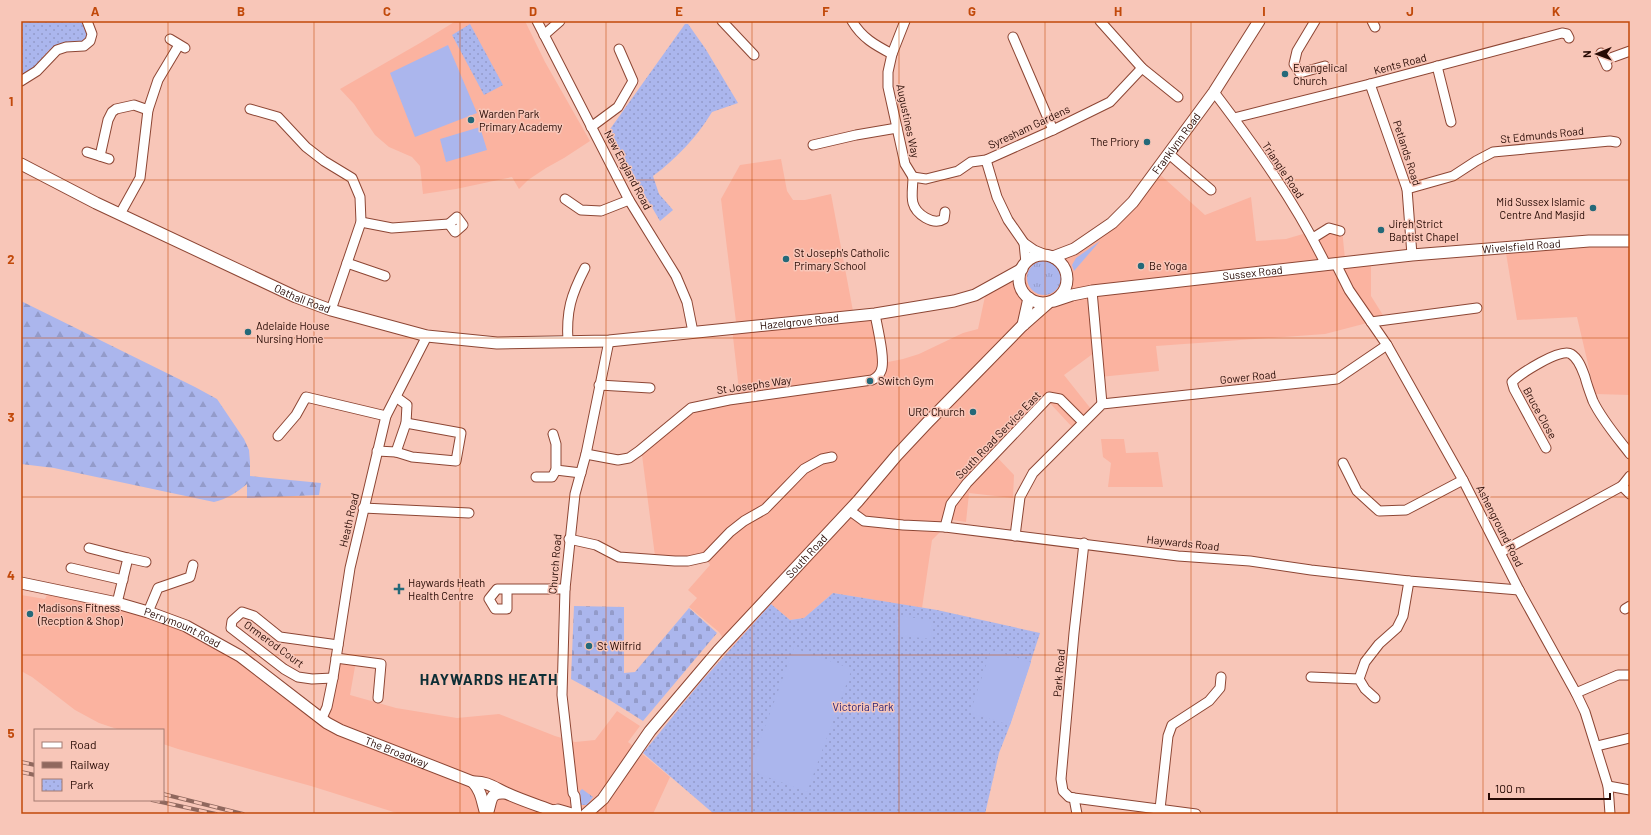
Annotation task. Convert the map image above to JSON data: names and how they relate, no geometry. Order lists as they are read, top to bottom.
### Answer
{
  "streets": {
    "main road": [
      "Franklynn Road",
      "Wivelsfield Road",
      "Sussex Road",
      "Oathall Road",
      "Hazelgrove Road",
      "South Road",
      "Perrymount Road",
      "The Broadway"
    ],
    "street": [
      "Kents Road",
      "Augustines Way",
      "Syresham Gardens",
      "St Edmunds Road",
      "Petlands Road",
      "New England Road",
      "Triangle Road",
      "Gower Road",
      "St Josephs Way",
      "Bruce Close",
      "South Road Service East",
      "Heath Road",
      "Ashenground Road",
      "Haywards Road",
      "Church Road",
      "Ormerod Court",
      "Park Road"
    ]
  },
  "crossings": [
    ["Kents Road", "Petlands Road"],
    ["Kents Road", "Triangle Road"],
    ["Augustines Way", "Syresham Gardens"],
    ["St Edmunds Road", "Petlands Road"],
    ["Franklynn Road", "Triangle Road"],
    ["Franklynn Road", "Sussex Road"],
    ["Franklynn Road", "Hazelgrove Road"],
    ["Franklynn Road", "South Road"],
    ["Petlands Road", "Wivelsfield Road"],
    ["Petlands Road", "Sussex Road"],
    ["New England Road", "Hazelgrove Road"],
    ["Triangle Road", "Sussex Road"],
    ["Triangle Road", "Ashenground Road"],
    ["Wivelsfield Road", "Sussex Road"],
    ["Sussex Road", "Hazelgrove Road"],
    ["Sussex Road", "Ashenground Road"],
    ["Sussex Road", "South Road"],
    ["Oathall Road", "Hazelgrove Road"],
    ["Oathall Road", "Heath Road"],
    ["Oathall Road", "Church Road"],
    ["Hazelgrove Road", "St Josephs Way"],
    ["Hazelgrove Road", "South Road"],
    ["Hazelgrove Road", "Church Road"],
    ["Gower Road", "Ashenground Road"],
    ["St Josephs Way", "Church Road"],
    ["South Road Service East", "Haywards Road"],
    ["Heath Road", "Perrymount Road"],
    ["Heath Road", "Ormerod Court"],
    ["Heath Road", "The Broadway"],
    ["Ashenground Road", "Haywards Road"],
    ["Haywards Road", "South Road"],
    ["Haywards Road", "Park Road"],
    ["Perrymount Road", "The Broadway"]
  ],
  "districts": ["HAYWARDS HEATH"],
  "parks": ["Victoria Park"],
  "places": {
    "other": [
      "Evangelical Church",
      "Warden Park Primary Academy",
      "The Priory",
      "Mid Sussex Islamic Centre And Masjid",
      "Jireh Strict Baptist Chapel",
      "St Joseph's Catholic Primary School",
      "Be Yoga",
      "Adelaide House Nursing Home",
      "Switch Gym",
      "URC Church",
      "Madisons Fitness (Recption & Shop)",
      "St Wilfrid"
    ],
    "health": ["Haywards Heath Health Centre"]
  },
  "legend": ["Road", "Railway", "Park"],
  "scale_bar": "100 m",
  "north": "left",
  "grid": {
    "columns": [
      "A",
      "B",
      "C",
      "D",
      "E",
      "F",
      "G",
      "H",
      "I",
      "J",
      "K"
    ],
    "rows": [
      "1",
      "2",
      "3",
      "4",
      "5"
    ]
  }
}
